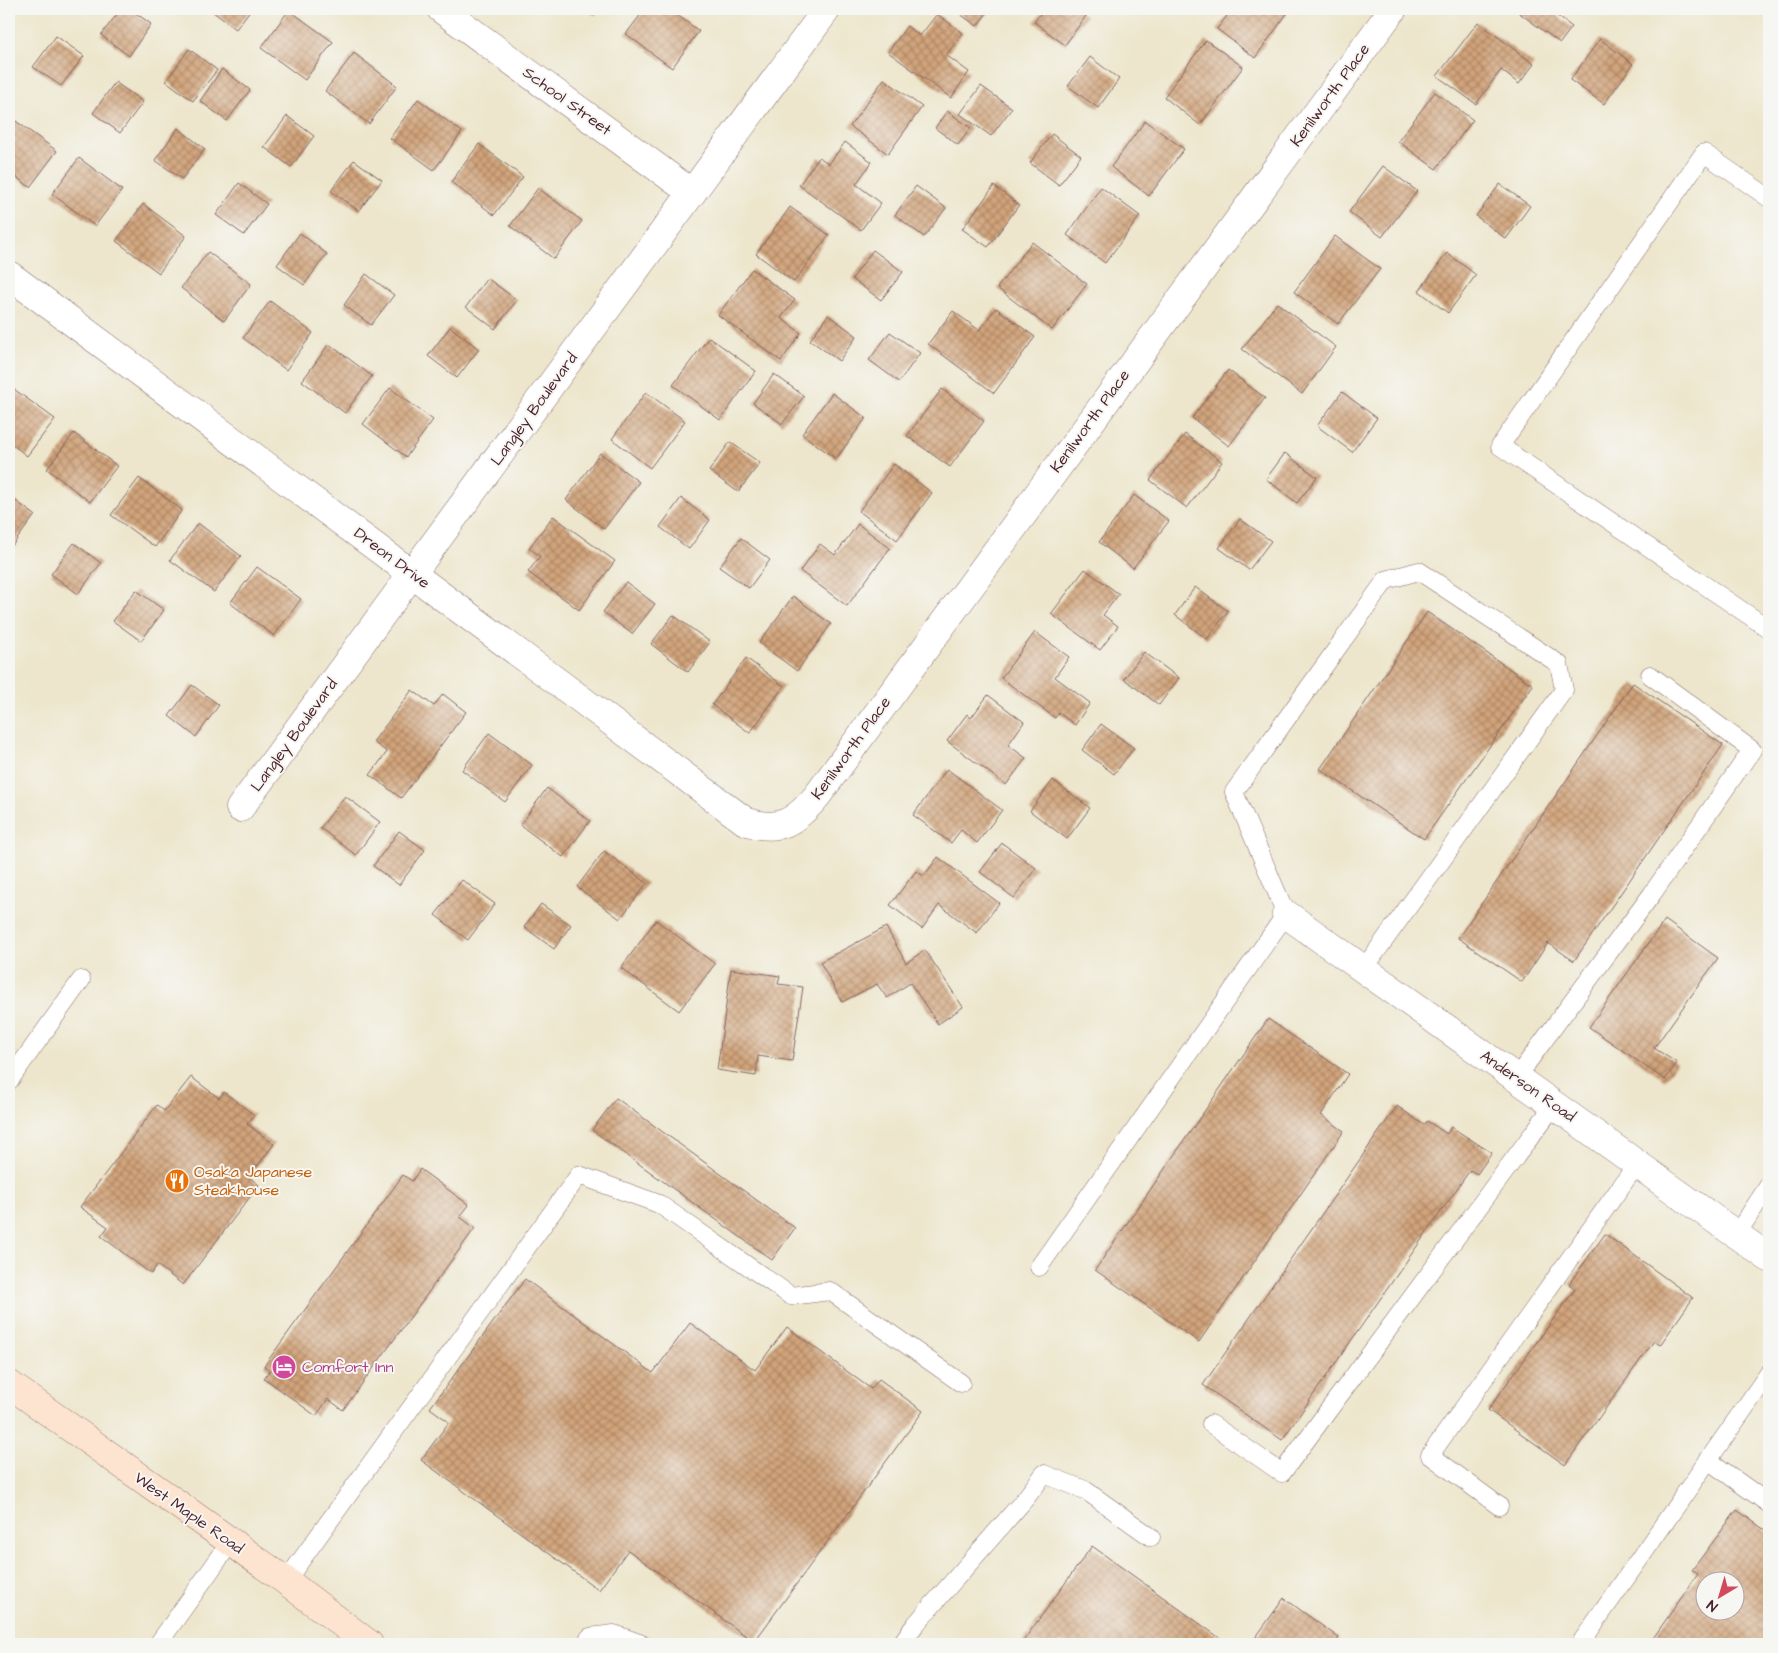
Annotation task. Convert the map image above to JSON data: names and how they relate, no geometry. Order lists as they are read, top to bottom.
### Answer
{
  "streets": {
    "main road": ["West Maple Road"],
    "street": [
      "Kenilworth Place",
      "School Street",
      "Langley Boulevard",
      "Dreon Drive",
      "Anderson Road"
    ]
  },
  "crossings": [
    ["Kenilworth Place", "Dreon Drive"],
    ["School Street", "Langley Boulevard"],
    ["Langley Boulevard", "Dreon Drive"]
  ],
  "places": {
    "restaurant": ["Osaka Japanese Steakhouse"],
    "hotel": ["Comfort Inn"]
  },
  "north": "bottom left"
}
